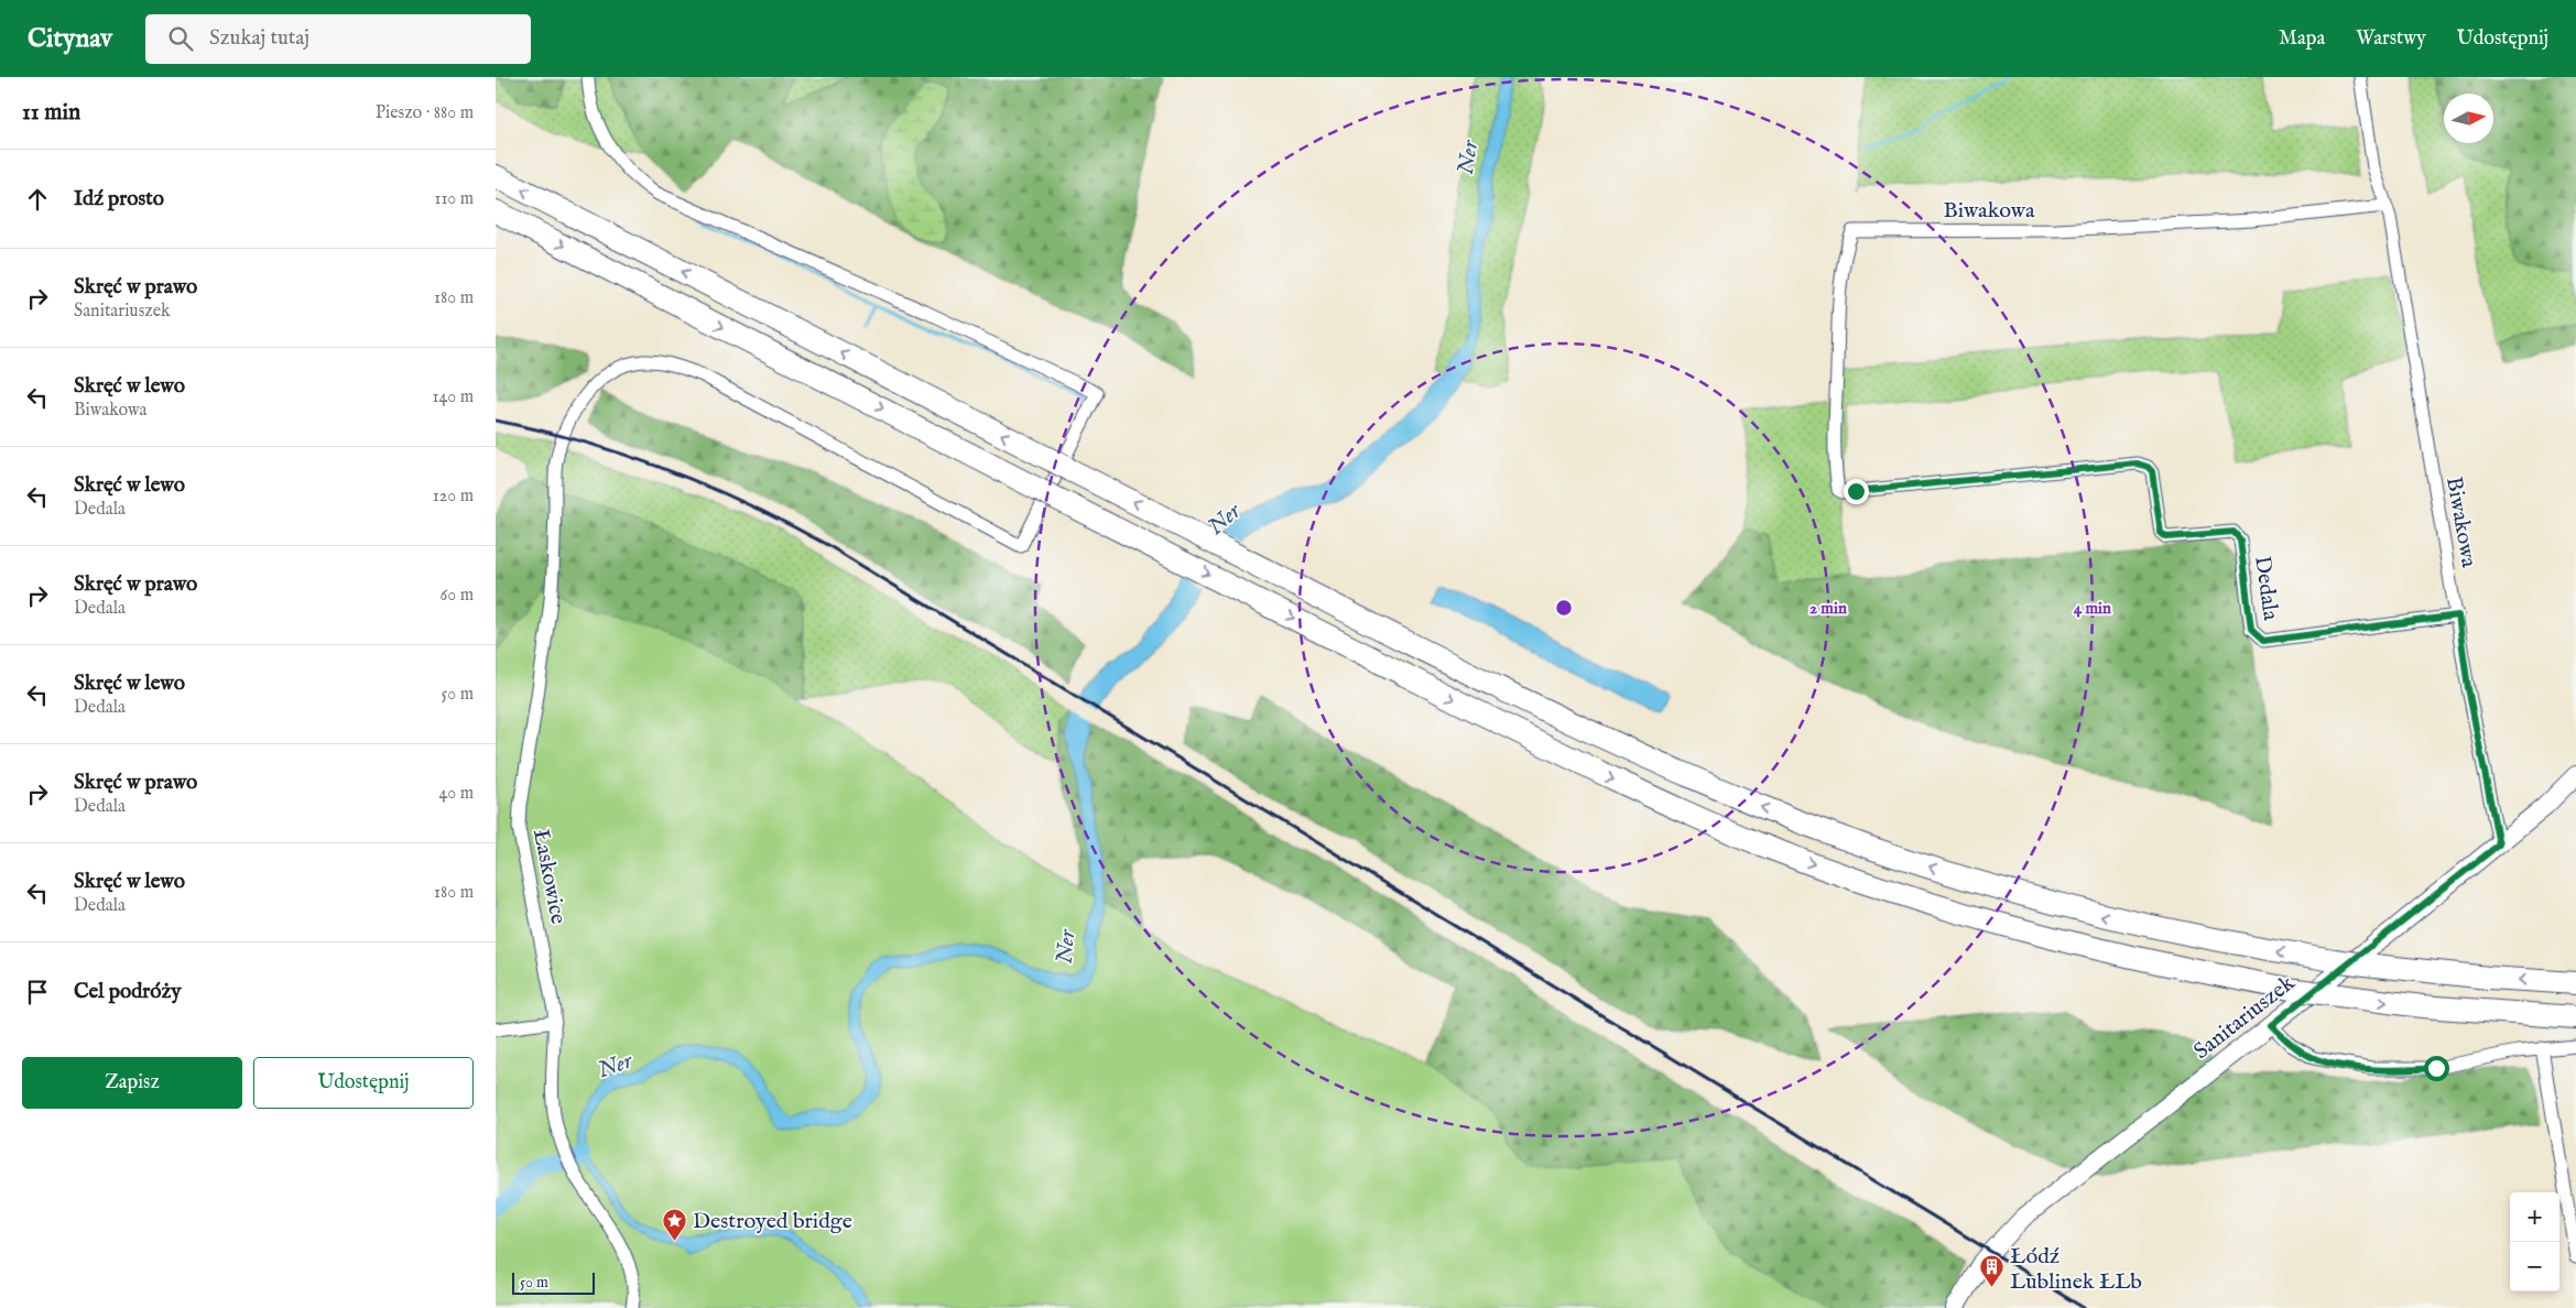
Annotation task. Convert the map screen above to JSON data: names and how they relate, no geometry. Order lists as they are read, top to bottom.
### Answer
{
  "streets": {
    "street": [
      "Biwakowa",
      "Dedala",
      "Łaskowice",
      "Sanitariuszek"
    ]
  },
  "crossings": [
    ["Biwakowa", "Dedala"],
    ["Biwakowa", "Sanitariuszek"]
  ],
  "water": ["Ner"],
  "places": {
    "place": ["Destroyed bridge"],
    "building": ["Łódź Lublinek ŁLb"]
  },
  "scale_bar": "50 m",
  "north": "right",
  "page": {
    "header": "Citynav",
    "search": "Szukaj tutaj",
    "nav": ["Mapa", "Warstwy", "Udostępnij"],
    "heading": ["11 min", "Pieszo · 880 m"],
    "list": [
      ["Idź prosto", "110 m"],
      ["Skręć w prawo", "Sanitariuszek", "180 m"],
      ["Skręć w lewo", "Biwakowa", "140 m"],
      ["Skręć w lewo", "Dedala", "120 m"],
      ["Skręć w prawo", "Dedala", "60 m"],
      ["Skręć w lewo", "Dedala", "50 m"],
      ["Skręć w prawo", "Dedala", "40 m"],
      ["Skręć w lewo", "Dedala", "180 m"],
      "Cel podróży"
    ],
    "buttons": ["Zapisz", "Udostępnij"],
    "map_buttons": ["+", "−"],
    "scale": "50 m"
  },
  "rings": ["2 min", "4 min"]
}
